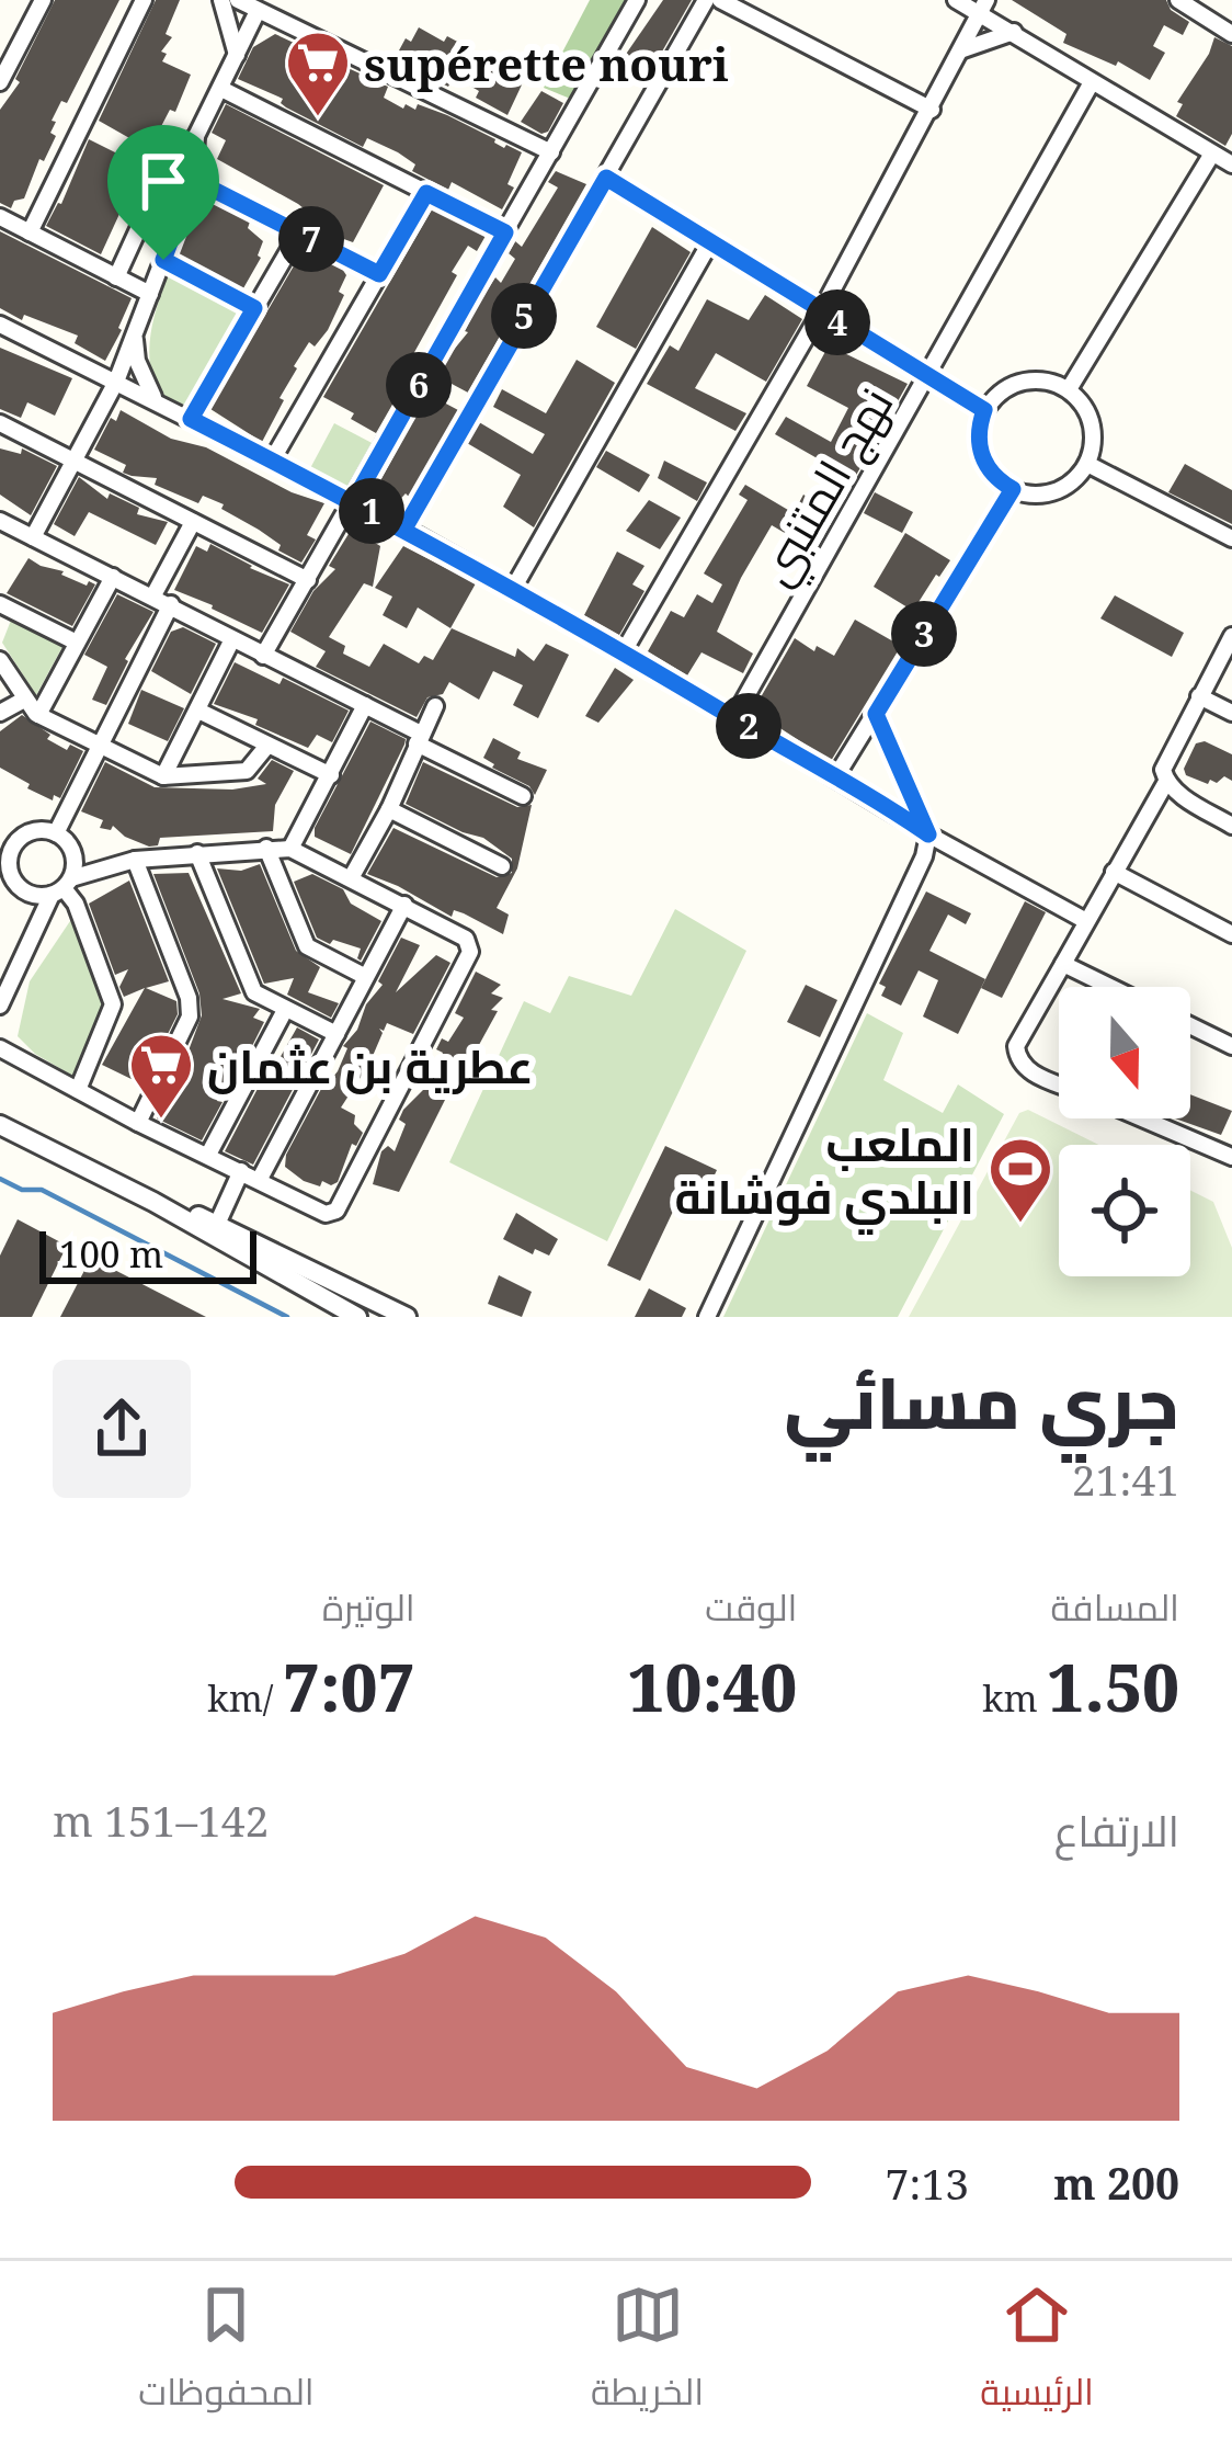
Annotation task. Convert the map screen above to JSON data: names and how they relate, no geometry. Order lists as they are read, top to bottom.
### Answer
{
  "streets": {
    "street": ["نهج المتنبي"]
  },
  "places": {
    "supermarket": ["supérette nouri", "عطرية بن عثمان"],
    "sports": ["الملعب البلدي فوشانة"]
  },
  "scale_bar": "100 m",
  "north": "bottom",
  "page": {
    "pins": [
      "7",
      "5",
      "4",
      "6",
      "1",
      "3",
      "2"
    ],
    "scale": "100 m",
    "heading": ["جري مسائي", "21:41"],
    "stats": [
      ["المسافة", "1.50 km"],
      ["الوقت", "10:40"],
      ["الوتيرة", "7:07 /km"]
    ],
    "chart": ["الارتفاع", "142–151 m"],
    "list": [
      {
        "name": "200 m",
        "note": "7:13"
      }
    ],
    "tabs": ["الرئيسية", "الخريطة", "المحفوظات"]
  }
}
